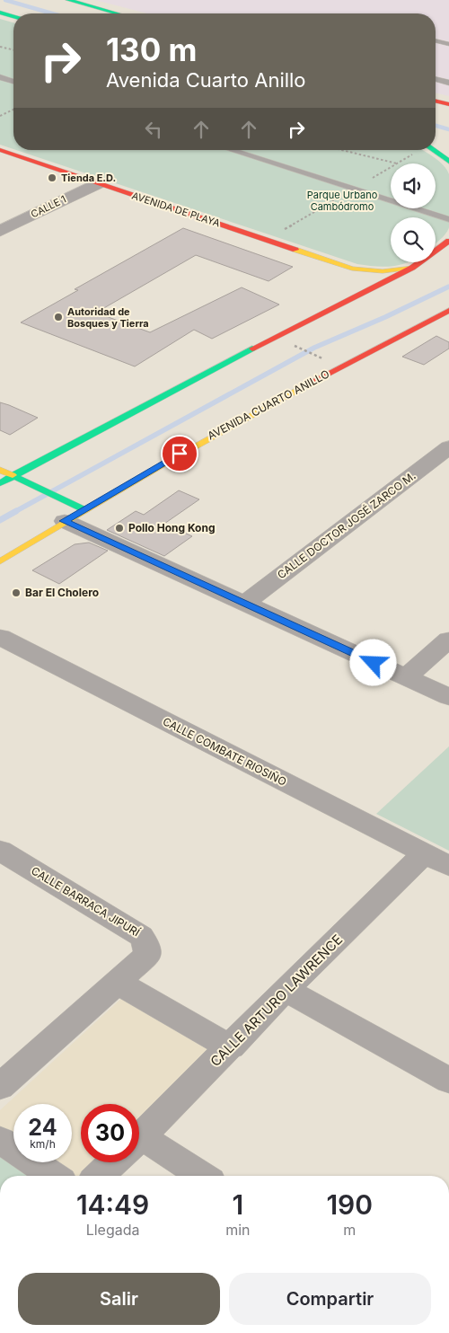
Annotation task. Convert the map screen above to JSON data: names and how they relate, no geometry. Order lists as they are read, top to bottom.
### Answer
{
  "streets": {
    "main road": ["AVENIDA DE PLAYA", "AVENIDA CUARTO ANILLO"],
    "street": [
      "CALLE 1",
      "CALLE DOCTOR JOSÉ ZARCO M.",
      "CALLE COMBATE RIOSIÑO",
      "CALLE BARRACA JIPURÍ",
      "CALLE ARTURO LAWRENCE"
    ]
  },
  "crossings": [
    ["CALLE 1", "AVENIDA DE PLAYA"],
    ["CALLE COMBATE RIOSIÑO", "CALLE ARTURO LAWRENCE"]
  ],
  "parks": ["Parque Urbano Cambódromo"],
  "places": [
    "Tienda E.D.",
    "Autoridad de Bosques y Tierra",
    "Pollo Hong Kong",
    "Bar El Cholero"
  ],
  "page": {
    "turn": ["130 m", "Avenida Cuarto Anillo"],
    "speed": "24 km/h",
    "limit": "30",
    "eta": [
      "14:49",
      "Llegada",
      "1",
      "min",
      "190",
      "m"
    ],
    "buttons": ["Salir", "Compartir"]
  }
}
